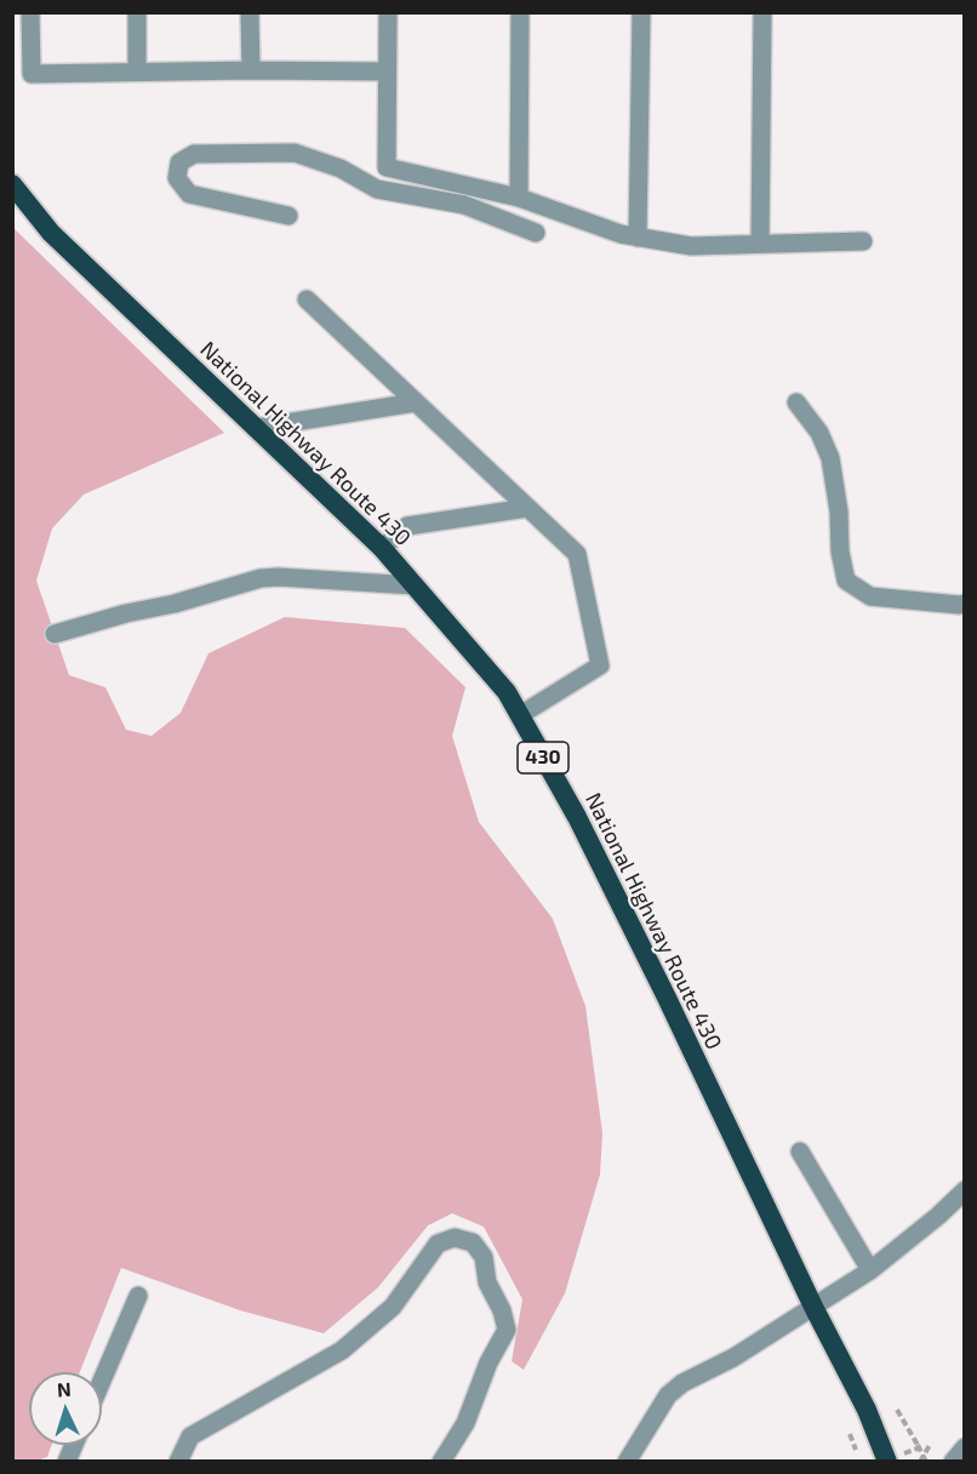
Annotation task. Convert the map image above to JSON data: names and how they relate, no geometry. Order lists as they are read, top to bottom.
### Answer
{
  "streets": {
    "highway": ["National Highway Route 430", "430"]
  },
  "north": "top"
}
